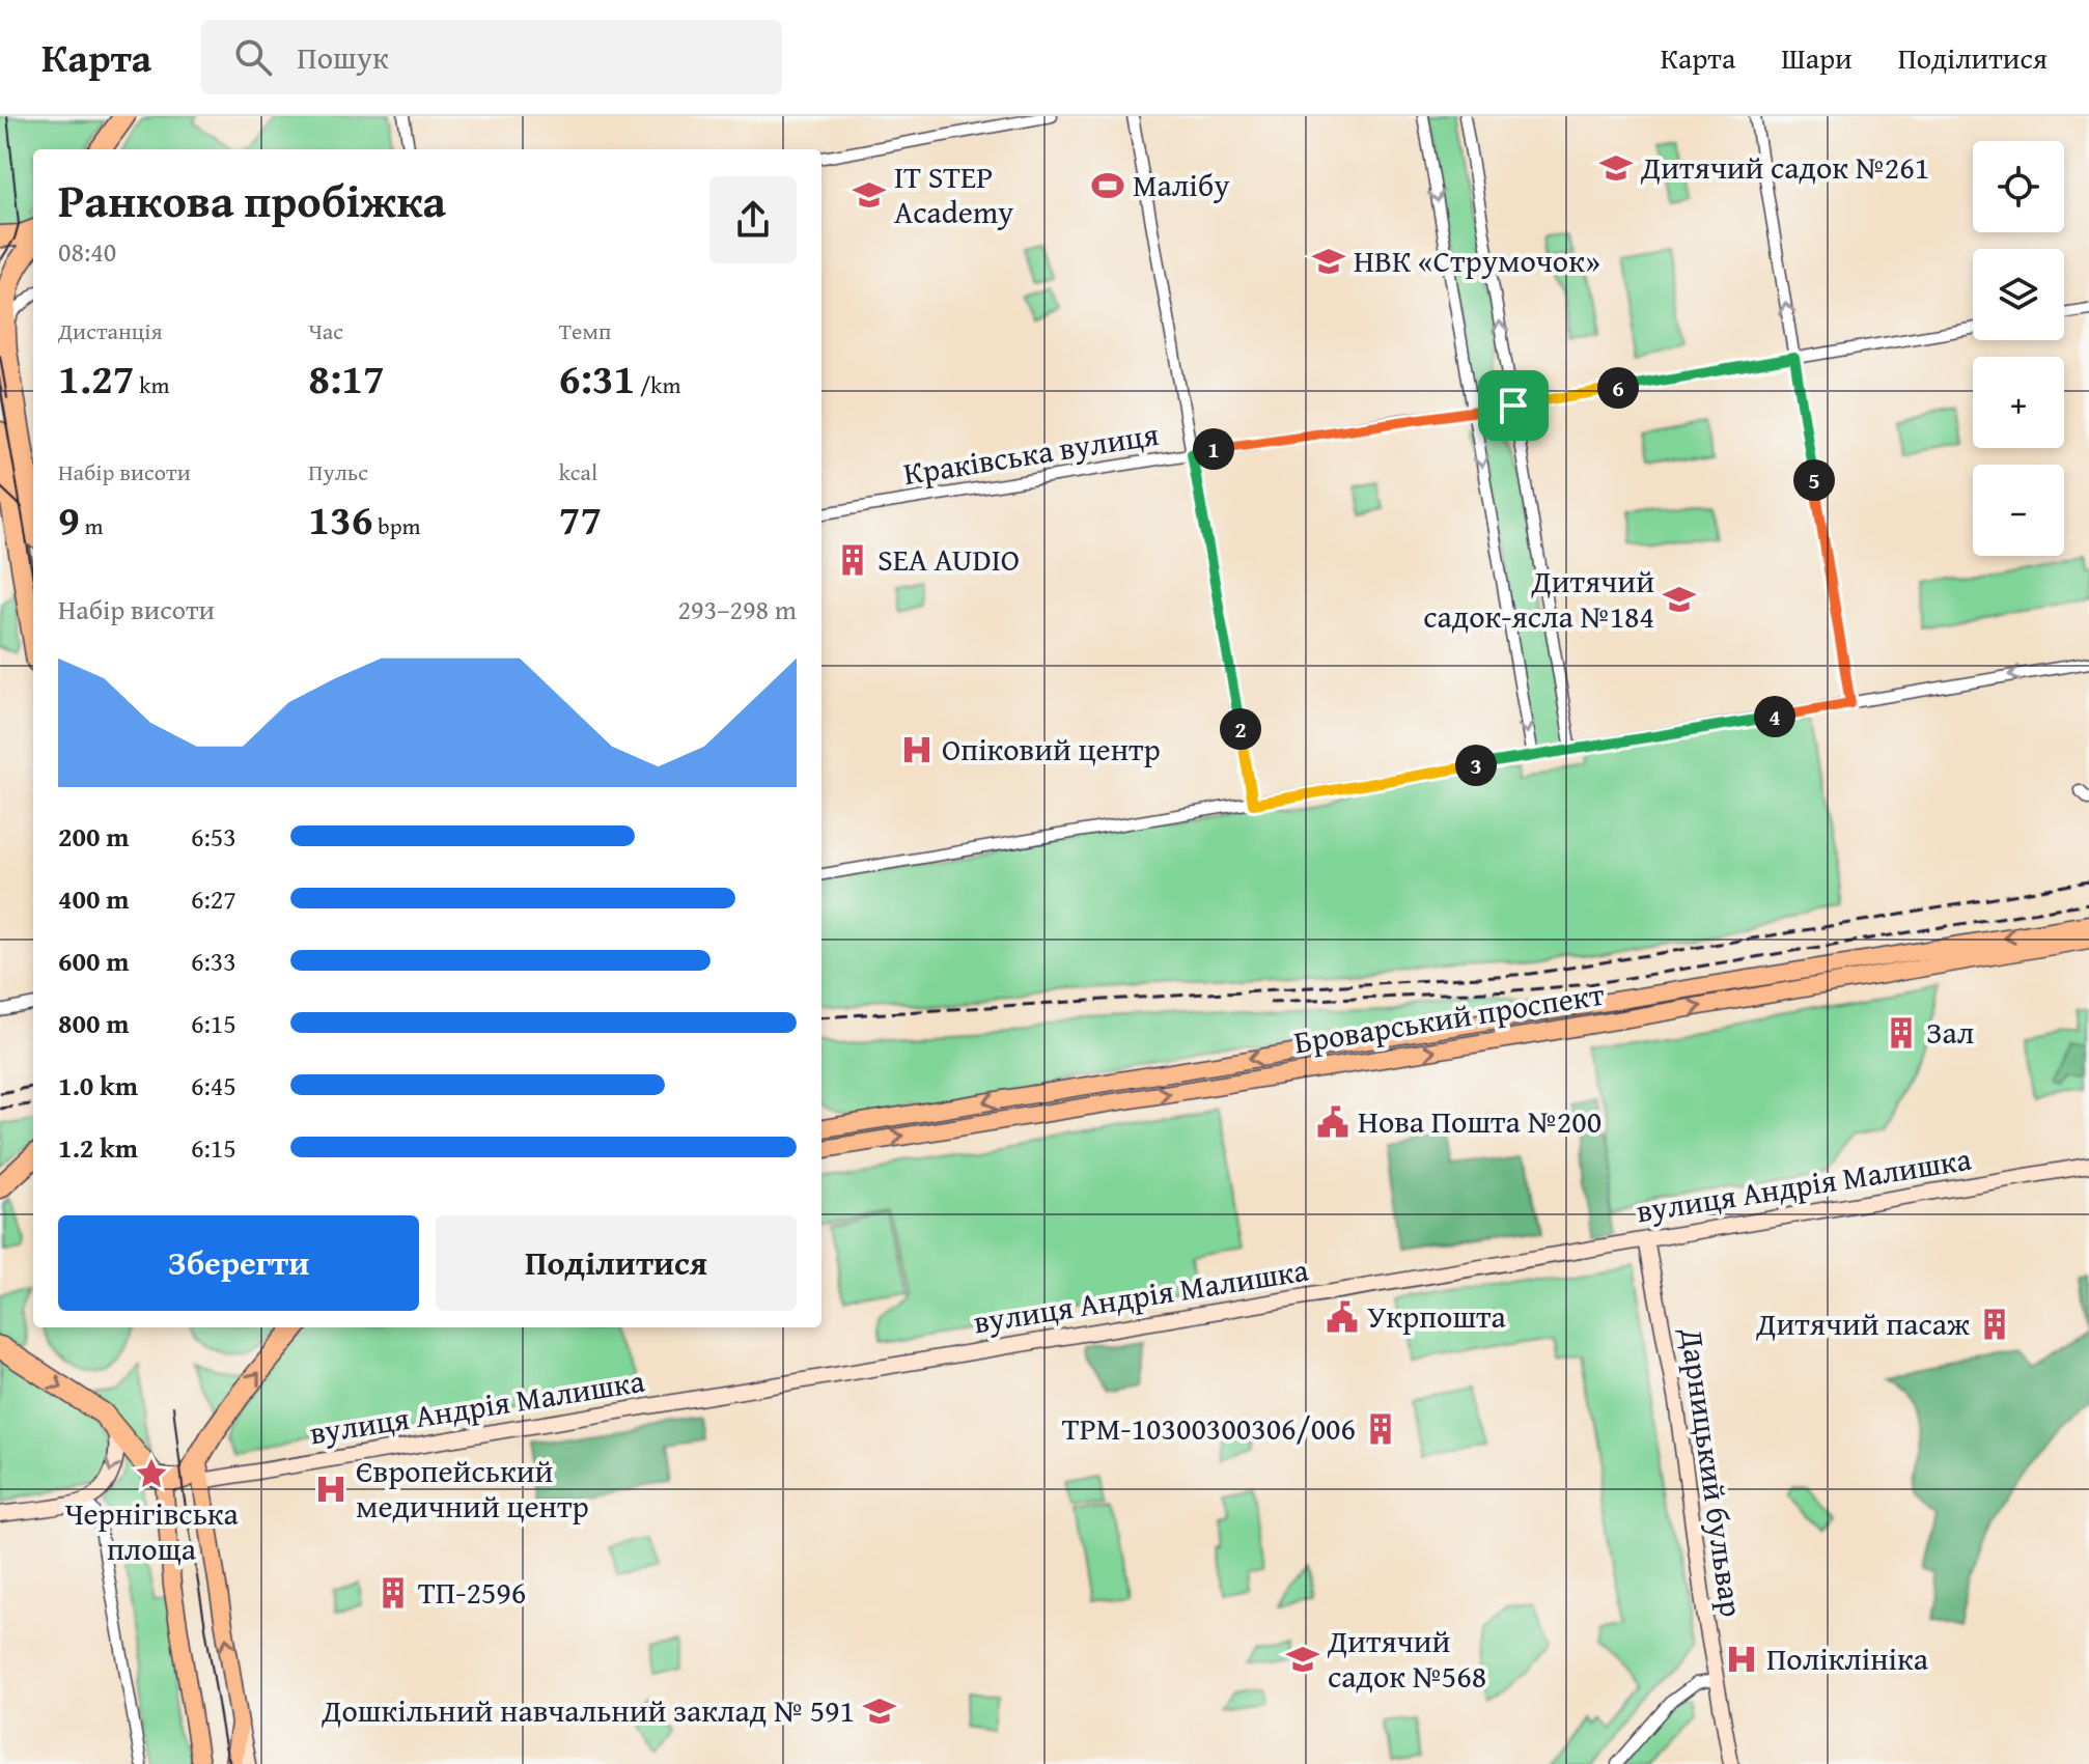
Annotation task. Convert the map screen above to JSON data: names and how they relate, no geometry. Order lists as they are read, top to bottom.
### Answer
{
  "streets": {
    "main road": ["Броварський проспект"],
    "street": ["Краківська вулиця", "вулиця Андрія Малишка", "Дарницький бульвар"]
  },
  "crossings": [
    ["вулиця Андрія Малишка", "Дарницький бульвар"]
  ],
  "places": {
    "school or university": [
      "Дитячий садок №261",
      "IT STEP Academy",
      "НВК «Струмочок»",
      "Дитячий садок-ясла №184",
      "Дитячий садок №568",
      "Дошкільний навчальний заклад № 591"
    ],
    "sports": ["Малібу"],
    "building": [
      "SEA AUDIO",
      "Зал",
      "Дитячий пасаж",
      "ТРМ-10300300306/006",
      "ТП-2596"
    ],
    "hospital": ["Опіковий центр", "Європейський медичний центр", "Поліклініка"],
    "public building": ["Нова Пошта №200", "Укрпошта"],
    "place": ["Чернігівська площа"]
  },
  "page": {
    "header": "Карта",
    "search": "Пошук",
    "nav": ["Карта", "Шари", "Поділитися"],
    "map_buttons": ["+", "−"],
    "heading": ["Ранкова пробіжка", "08:40"],
    "stats": [
      ["Дистанція", "1.27 km"],
      ["Час", "8:17"],
      ["Темп", "6:31 /km"],
      ["Набір висоти", "9 m"],
      ["Пульс", "136 bpm"],
      ["kcal", "77"]
    ],
    "pins": [
      "6",
      "1",
      "5",
      "4",
      "2",
      "3"
    ],
    "chart": ["Набір висоти", "293–298 m"],
    "list": [
      {
        "name": "200 m",
        "note": "6:53"
      },
      {
        "name": "400 m",
        "note": "6:27"
      },
      {
        "name": "600 m",
        "note": "6:33"
      },
      {
        "name": "800 m",
        "note": "6:15"
      },
      {
        "name": "1.0 km",
        "note": "6:45"
      },
      {
        "name": "1.2 km",
        "note": "6:15"
      }
    ],
    "buttons": ["Зберегти", "Поділитися"]
  }
}
